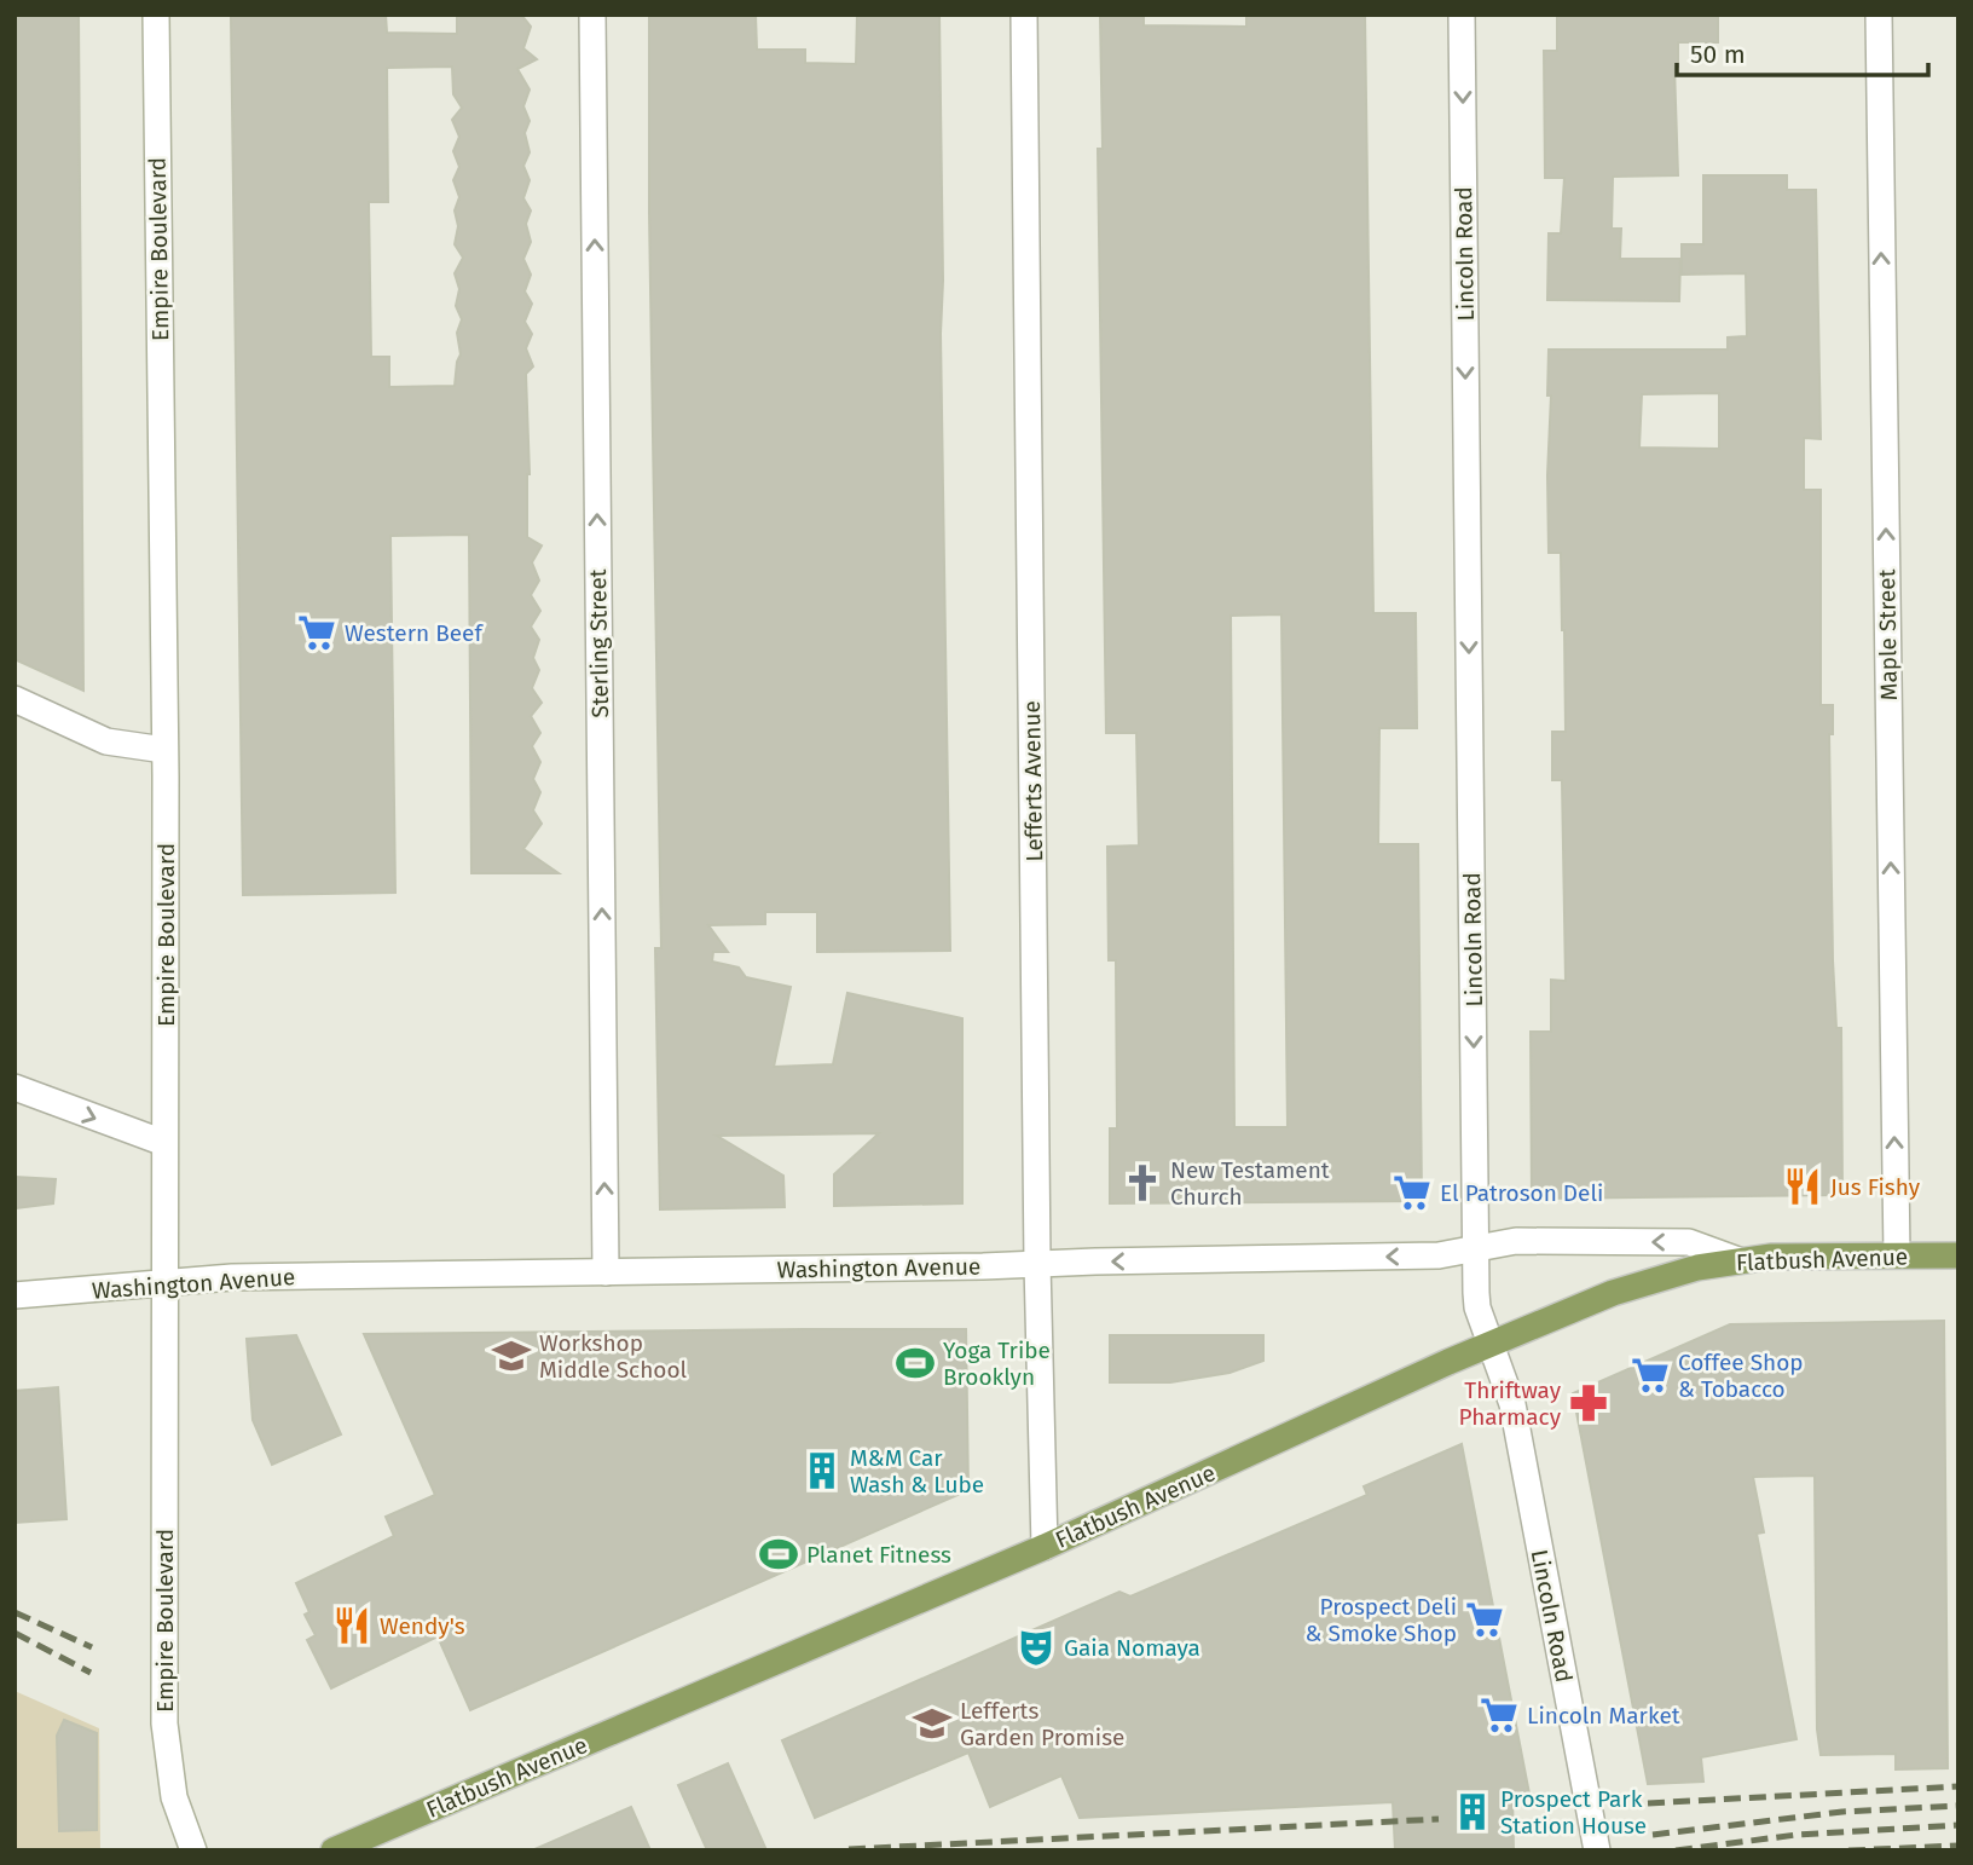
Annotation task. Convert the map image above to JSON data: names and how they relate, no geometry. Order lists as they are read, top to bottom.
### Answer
{
  "streets": {
    "main road": ["Flatbush Avenue"],
    "street": [
      "Empire Boulevard",
      "Lincoln Road",
      "Maple Street",
      "Sterling Street",
      "Lefferts Avenue",
      "Washington Avenue"
    ]
  },
  "crossings": [
    ["Empire Boulevard", "Washington Avenue"],
    ["Lincoln Road", "Flatbush Avenue"],
    ["Lincoln Road", "Washington Avenue"],
    ["Maple Street", "Flatbush Avenue"],
    ["Sterling Street", "Washington Avenue"],
    ["Lefferts Avenue", "Flatbush Avenue"],
    ["Lefferts Avenue", "Washington Avenue"],
    ["Flatbush Avenue", "Washington Avenue"]
  ],
  "one_way": [
    "Lincoln Road",
    "Maple Street",
    "Sterling Street",
    "Washington Avenue"
  ],
  "places": {
    "supermarket": [
      "Western Beef",
      "El Patroson Deli",
      "Coffee Shop & Tobacco",
      "Prospect Deli & Smoke Shop",
      "Lincoln Market"
    ],
    "church": ["New Testament Church"],
    "restaurant": ["Jus Fishy", "Wendy's"],
    "school or university": ["Workshop Middle School", "Lefferts Garden Promise"],
    "sports": ["Yoga Tribe Brooklyn", "Planet Fitness"],
    "pharmacy": ["Thriftway Pharmacy"],
    "building": ["M&M Car Wash & Lube", "Prospect Park Station House"],
    "theatre": ["Gaia Nomaya"]
  },
  "scale_bar": "50 m"
}
